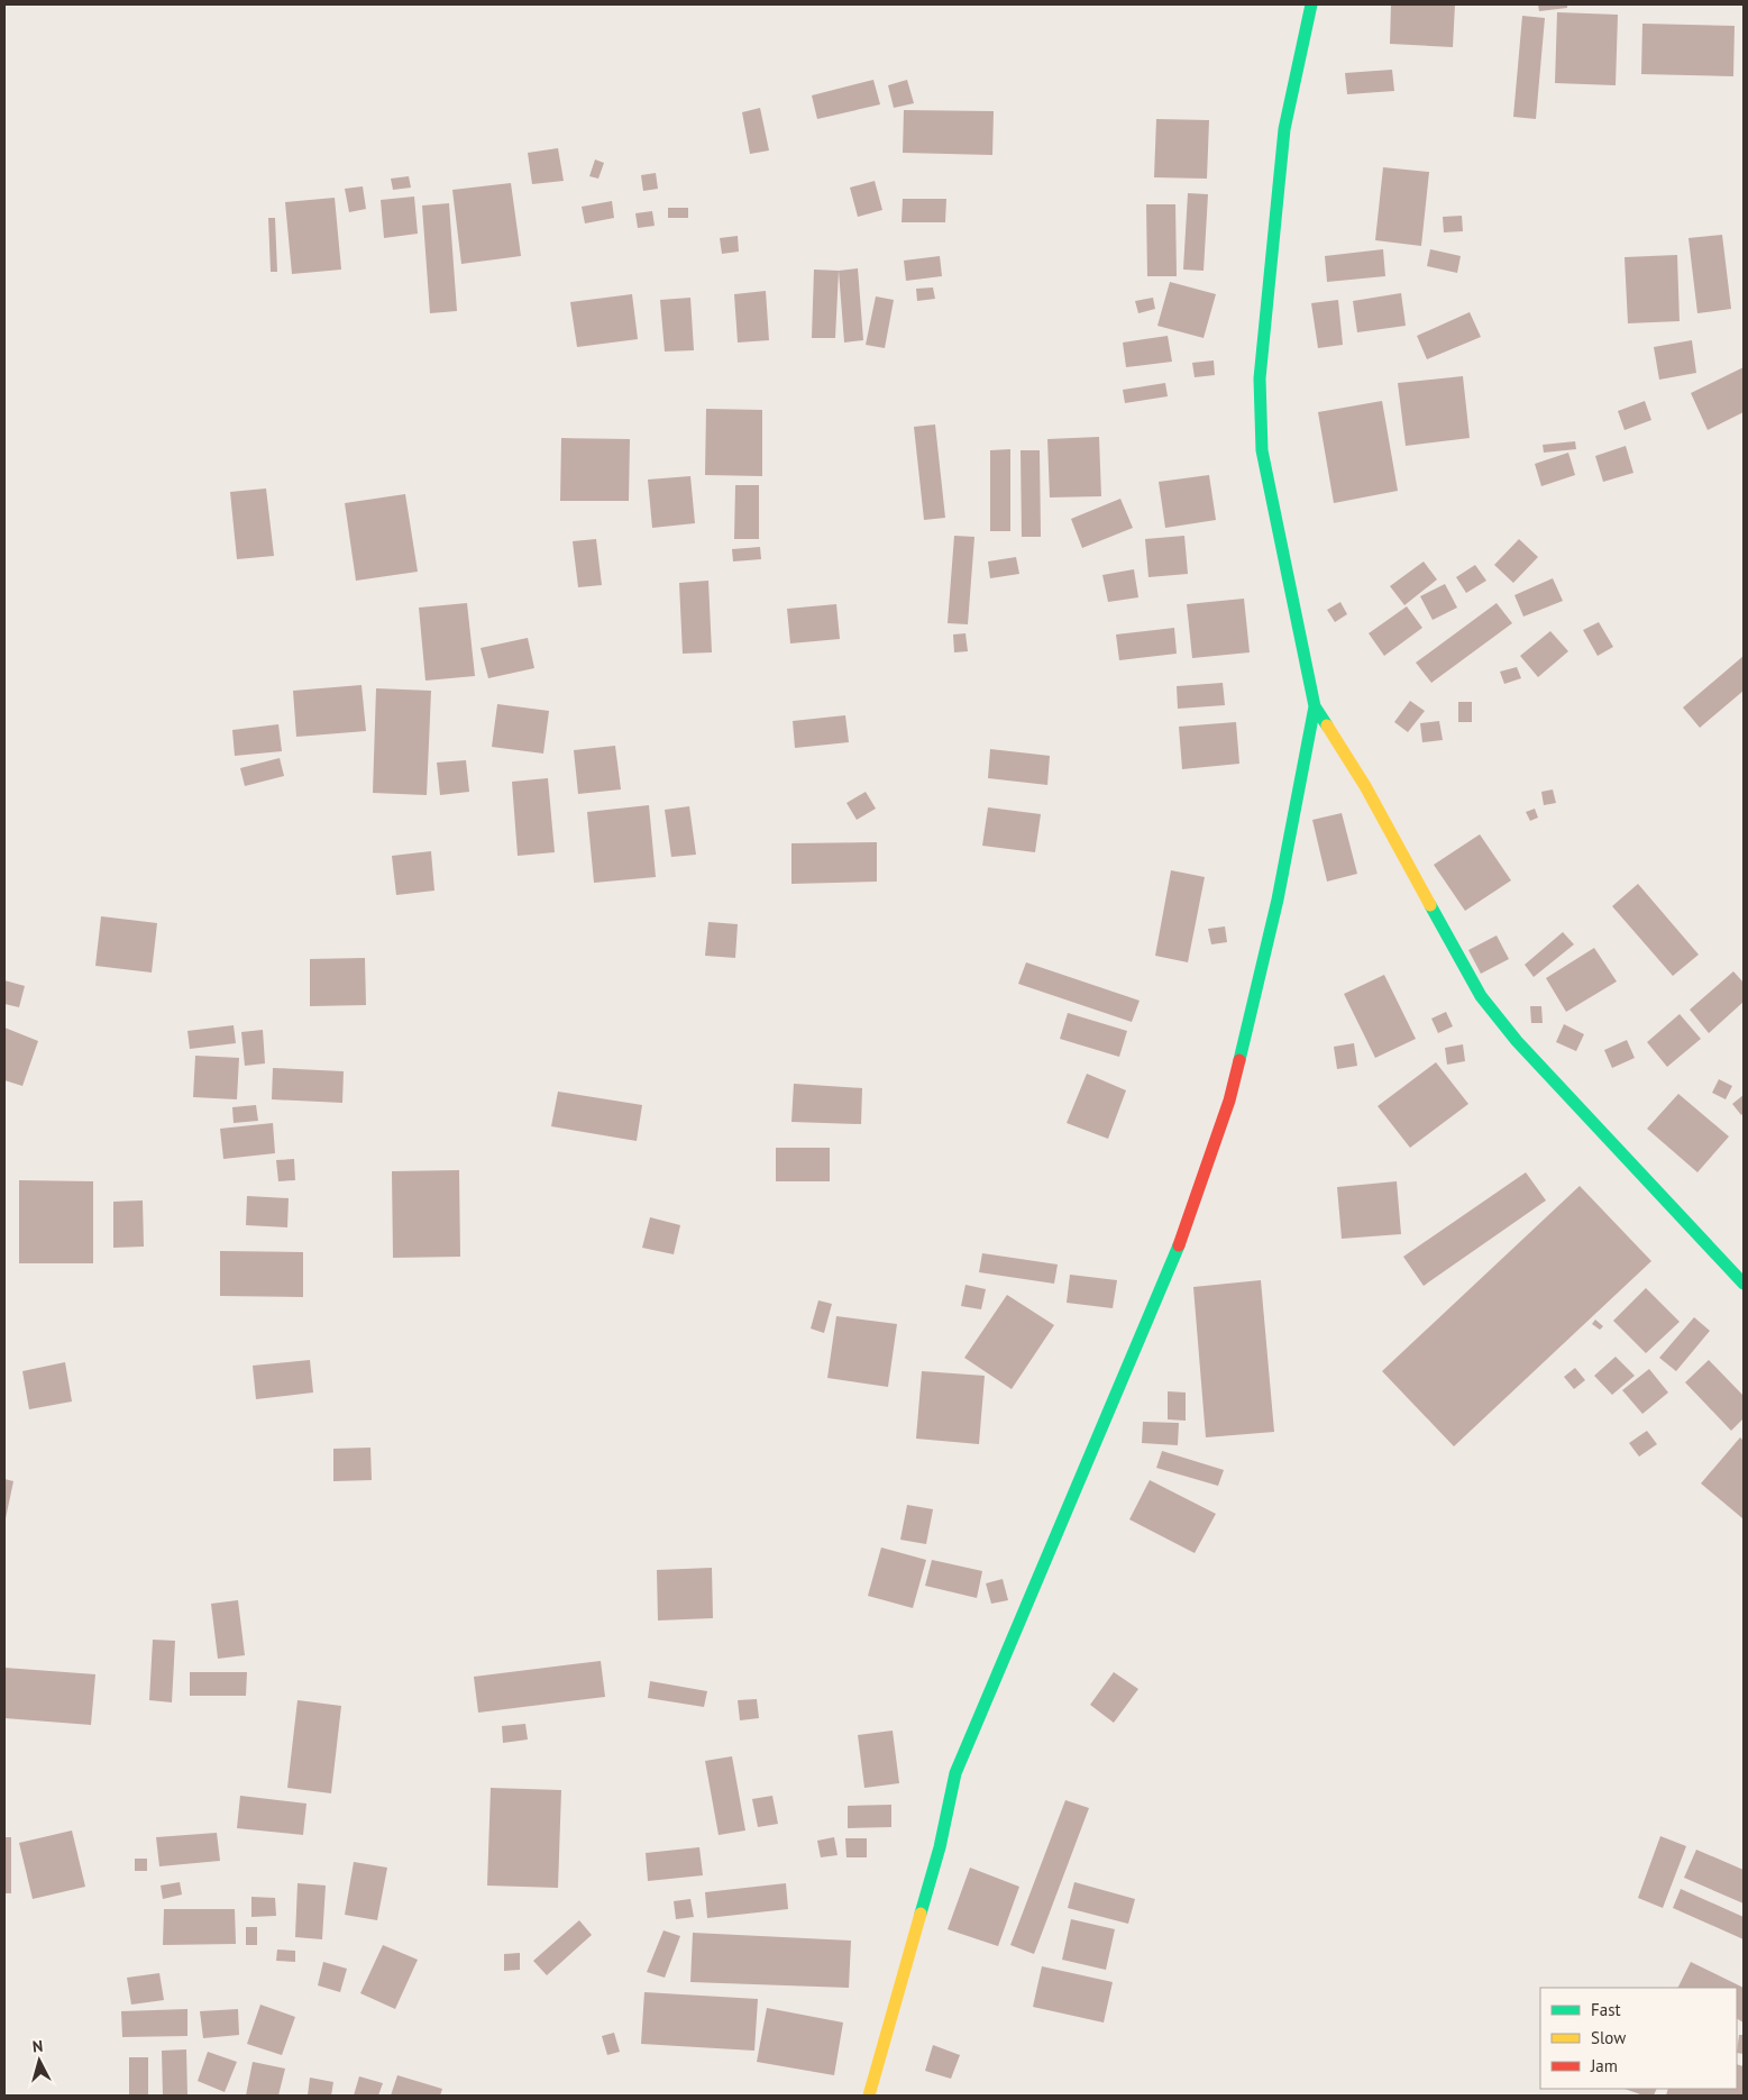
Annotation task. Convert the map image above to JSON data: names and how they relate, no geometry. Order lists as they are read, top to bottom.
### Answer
{
  "legend": ["Fast", "Slow", "Jam"],
  "north": "top"
}
